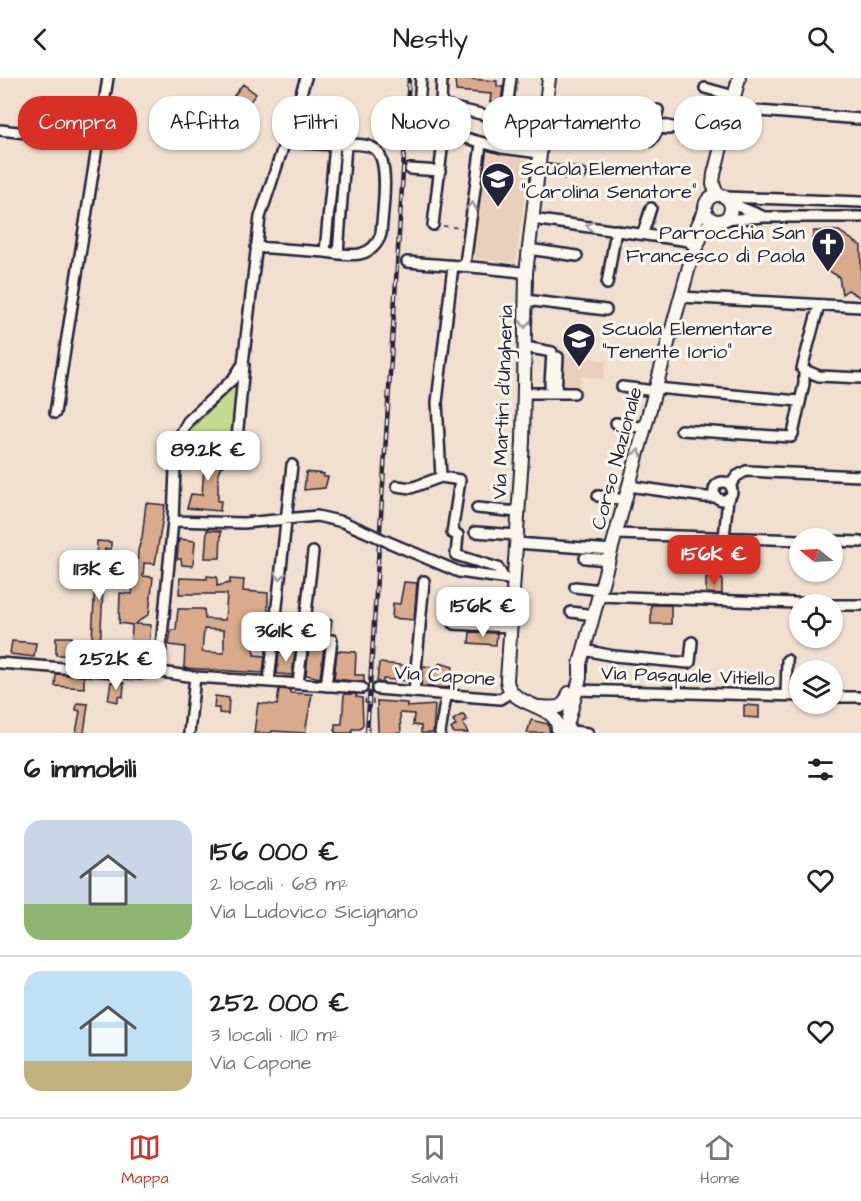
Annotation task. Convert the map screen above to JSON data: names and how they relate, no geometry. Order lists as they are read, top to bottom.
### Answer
{
  "streets": {
    "main road": ["Via Martiri d'Ungheria", "Corso Nazionale"],
    "street": ["Via Capone", "Via Pasquale Vitiello"]
  },
  "crossings": [
    ["Via Martiri d'Ungheria", "Via Capone"],
    ["Corso Nazionale", "Via Pasquale Vitiello"]
  ],
  "places": {
    "school or university": ["Scuola Elementare \"Carolina Senatore\"", "Scuola Elementare \"Tenente Iorio\""],
    "church": ["Parrocchia San Francesco di Paola"]
  },
  "north": "left",
  "page": {
    "header": "Nestly",
    "chip": [
      "Compra",
      "Affitta",
      "Filtri",
      "Nuovo",
      "Appartamento",
      "Casa"
    ],
    "price": [
      "89.2K €",
      "156K €",
      "113K €",
      "156K €",
      "361K €",
      "252K €"
    ],
    "heading": "6 immobili",
    "list": [
      {
        "name": "156 000 €",
        "note": "2 locali · 68 m² · Via Ludovico Sicignano"
      },
      {
        "name": "252 000 €",
        "note": "3 locali · 110 m² · Via Capone"
      }
    ],
    "tabs": ["Mappa", "Salvati", "Home"]
  }
}
